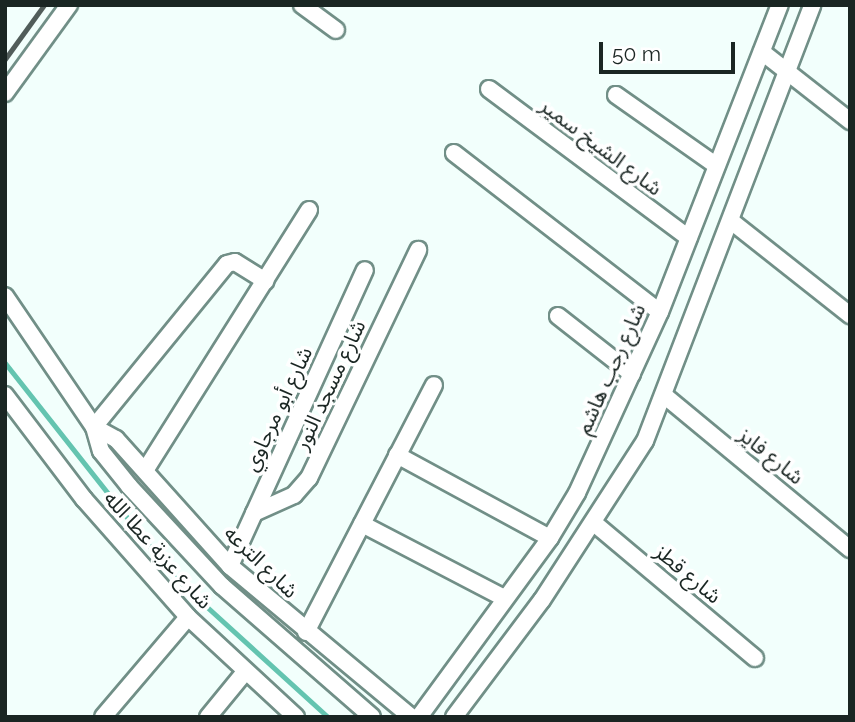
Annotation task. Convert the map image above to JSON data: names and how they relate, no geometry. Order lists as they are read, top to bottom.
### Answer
{
  "streets": {
    "street": [
      "شارع الشيخ سمير",
      "شارع رجب هاشم",
      "شارع مسجد النور",
      "شارع أبو مرجاوي",
      "شارع فايز",
      "شارع عزبة عطا الله",
      "شارع الترعه",
      "شارع قطز"
    ]
  },
  "crossings": [
    ["شارع الشيخ سمير", "شارع رجب هاشم"],
    ["شارع رجب هاشم", "شارع قطز"],
    ["شارع مسجد النور", "شارع أبو مرجاوي"],
    ["شارع أبو مرجاوي", "شارع الترعه"]
  ],
  "scale_bar": "50 m"
}
